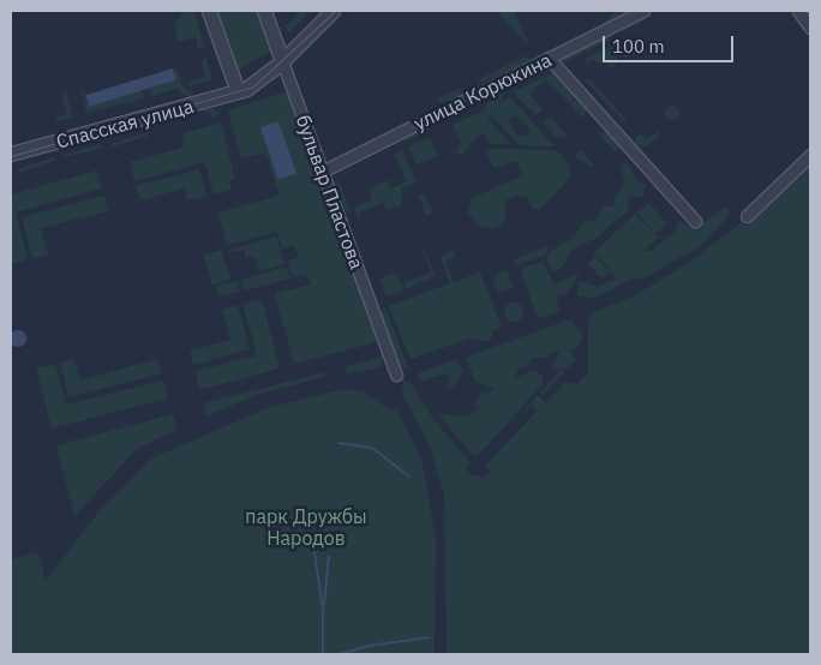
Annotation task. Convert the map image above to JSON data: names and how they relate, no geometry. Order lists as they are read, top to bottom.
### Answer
{
  "streets": {
    "street": ["улица Корюкина", "Спасская улица", "бульвар Пластова"]
  },
  "crossings": [
    ["улица Корюкина", "бульвар Пластова"],
    ["Спасская улица", "бульвар Пластова"]
  ],
  "parks": ["парк Дружбы Народов"],
  "scale_bar": "100 m"
}
